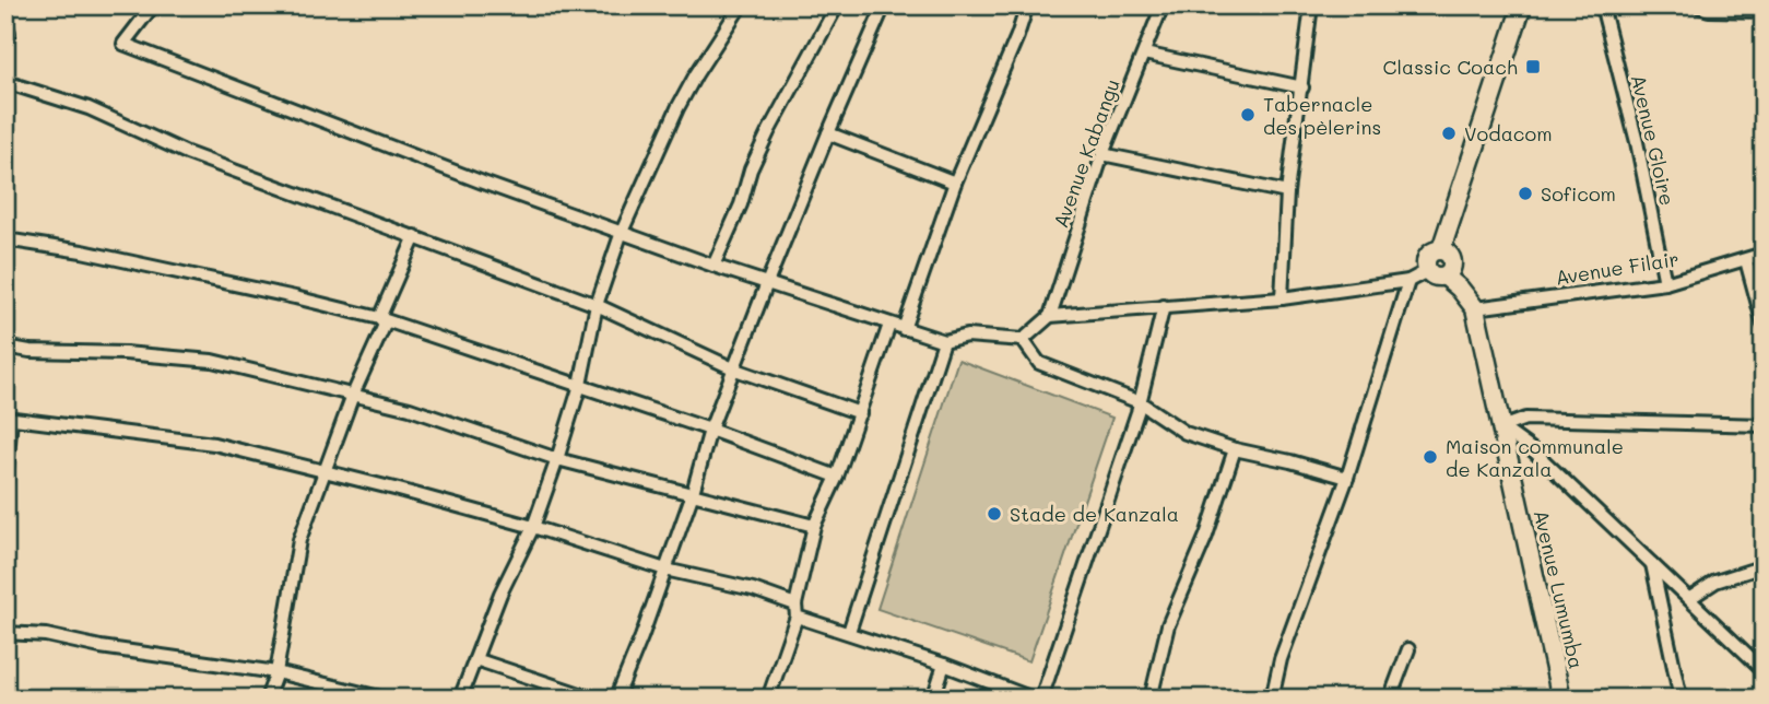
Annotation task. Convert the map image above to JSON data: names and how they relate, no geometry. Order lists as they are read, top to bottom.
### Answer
{
  "streets": {
    "main road": ["Avenue Lumumba"],
    "street": ["Avenue Gloire", "Avenue Kabangu", "Avenue Filair"]
  },
  "crossings": [
    ["Avenue Gloire", "Avenue Filair"],
    ["Avenue Filair", "Avenue Lumumba"]
  ],
  "places": {
    "transit": ["Classic Coach"],
    "other": [
      "Tabernacle des pèlerins",
      "Vodacom",
      "Soficom",
      "Maison communale de Kanzala",
      "Stade de Kanzala"
    ]
  }
}
